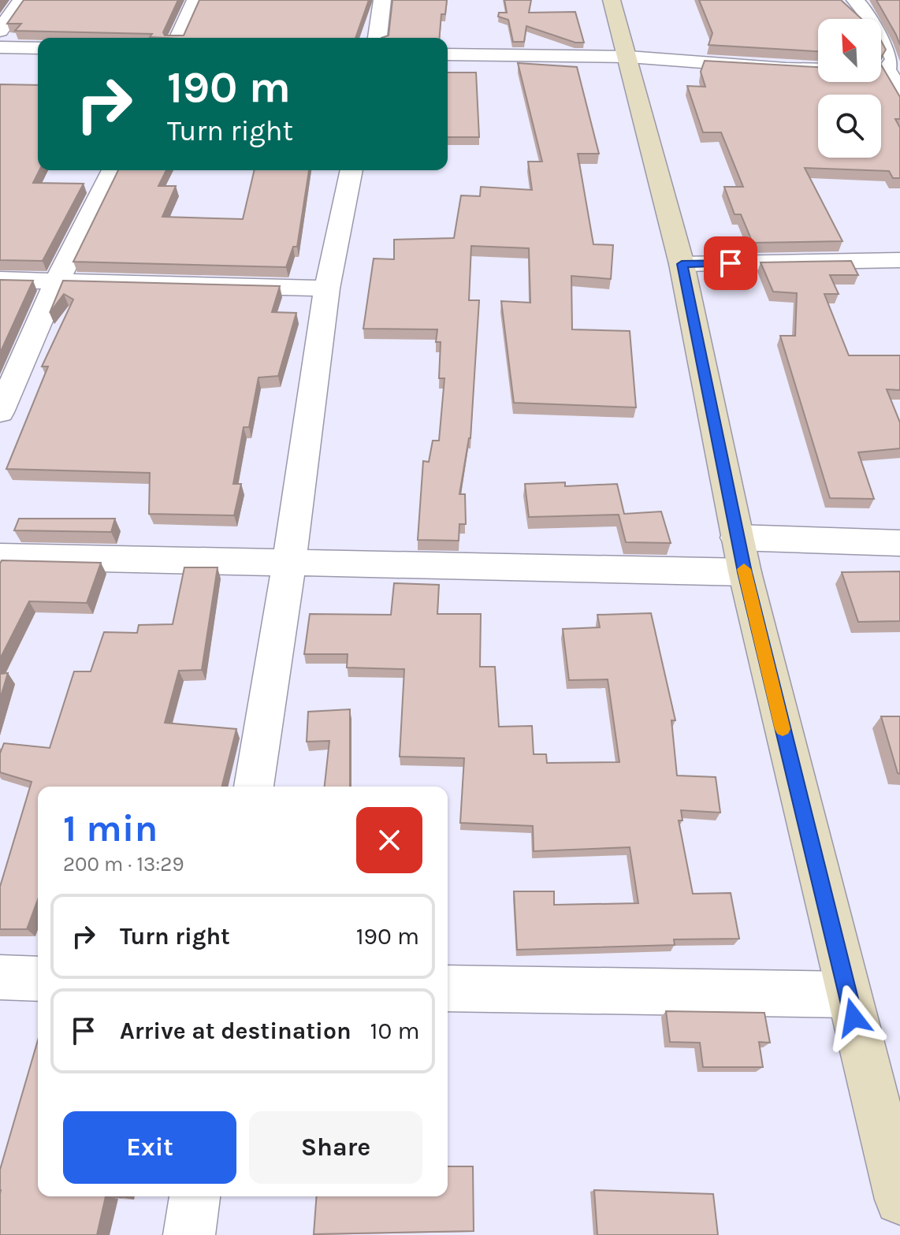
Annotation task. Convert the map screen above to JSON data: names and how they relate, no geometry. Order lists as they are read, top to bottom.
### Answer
{
  "north": "top left",
  "page": {
    "turn": ["190 m", "Turn right"],
    "heading": ["1 min", "200 m · 13:29"],
    "list": [
      {
        "name": "Turn right",
        "value": "190 m"
      },
      {
        "name": "Arrive at destination",
        "value": "10 m"
      }
    ],
    "buttons": ["Exit", "Share"]
  }
}
